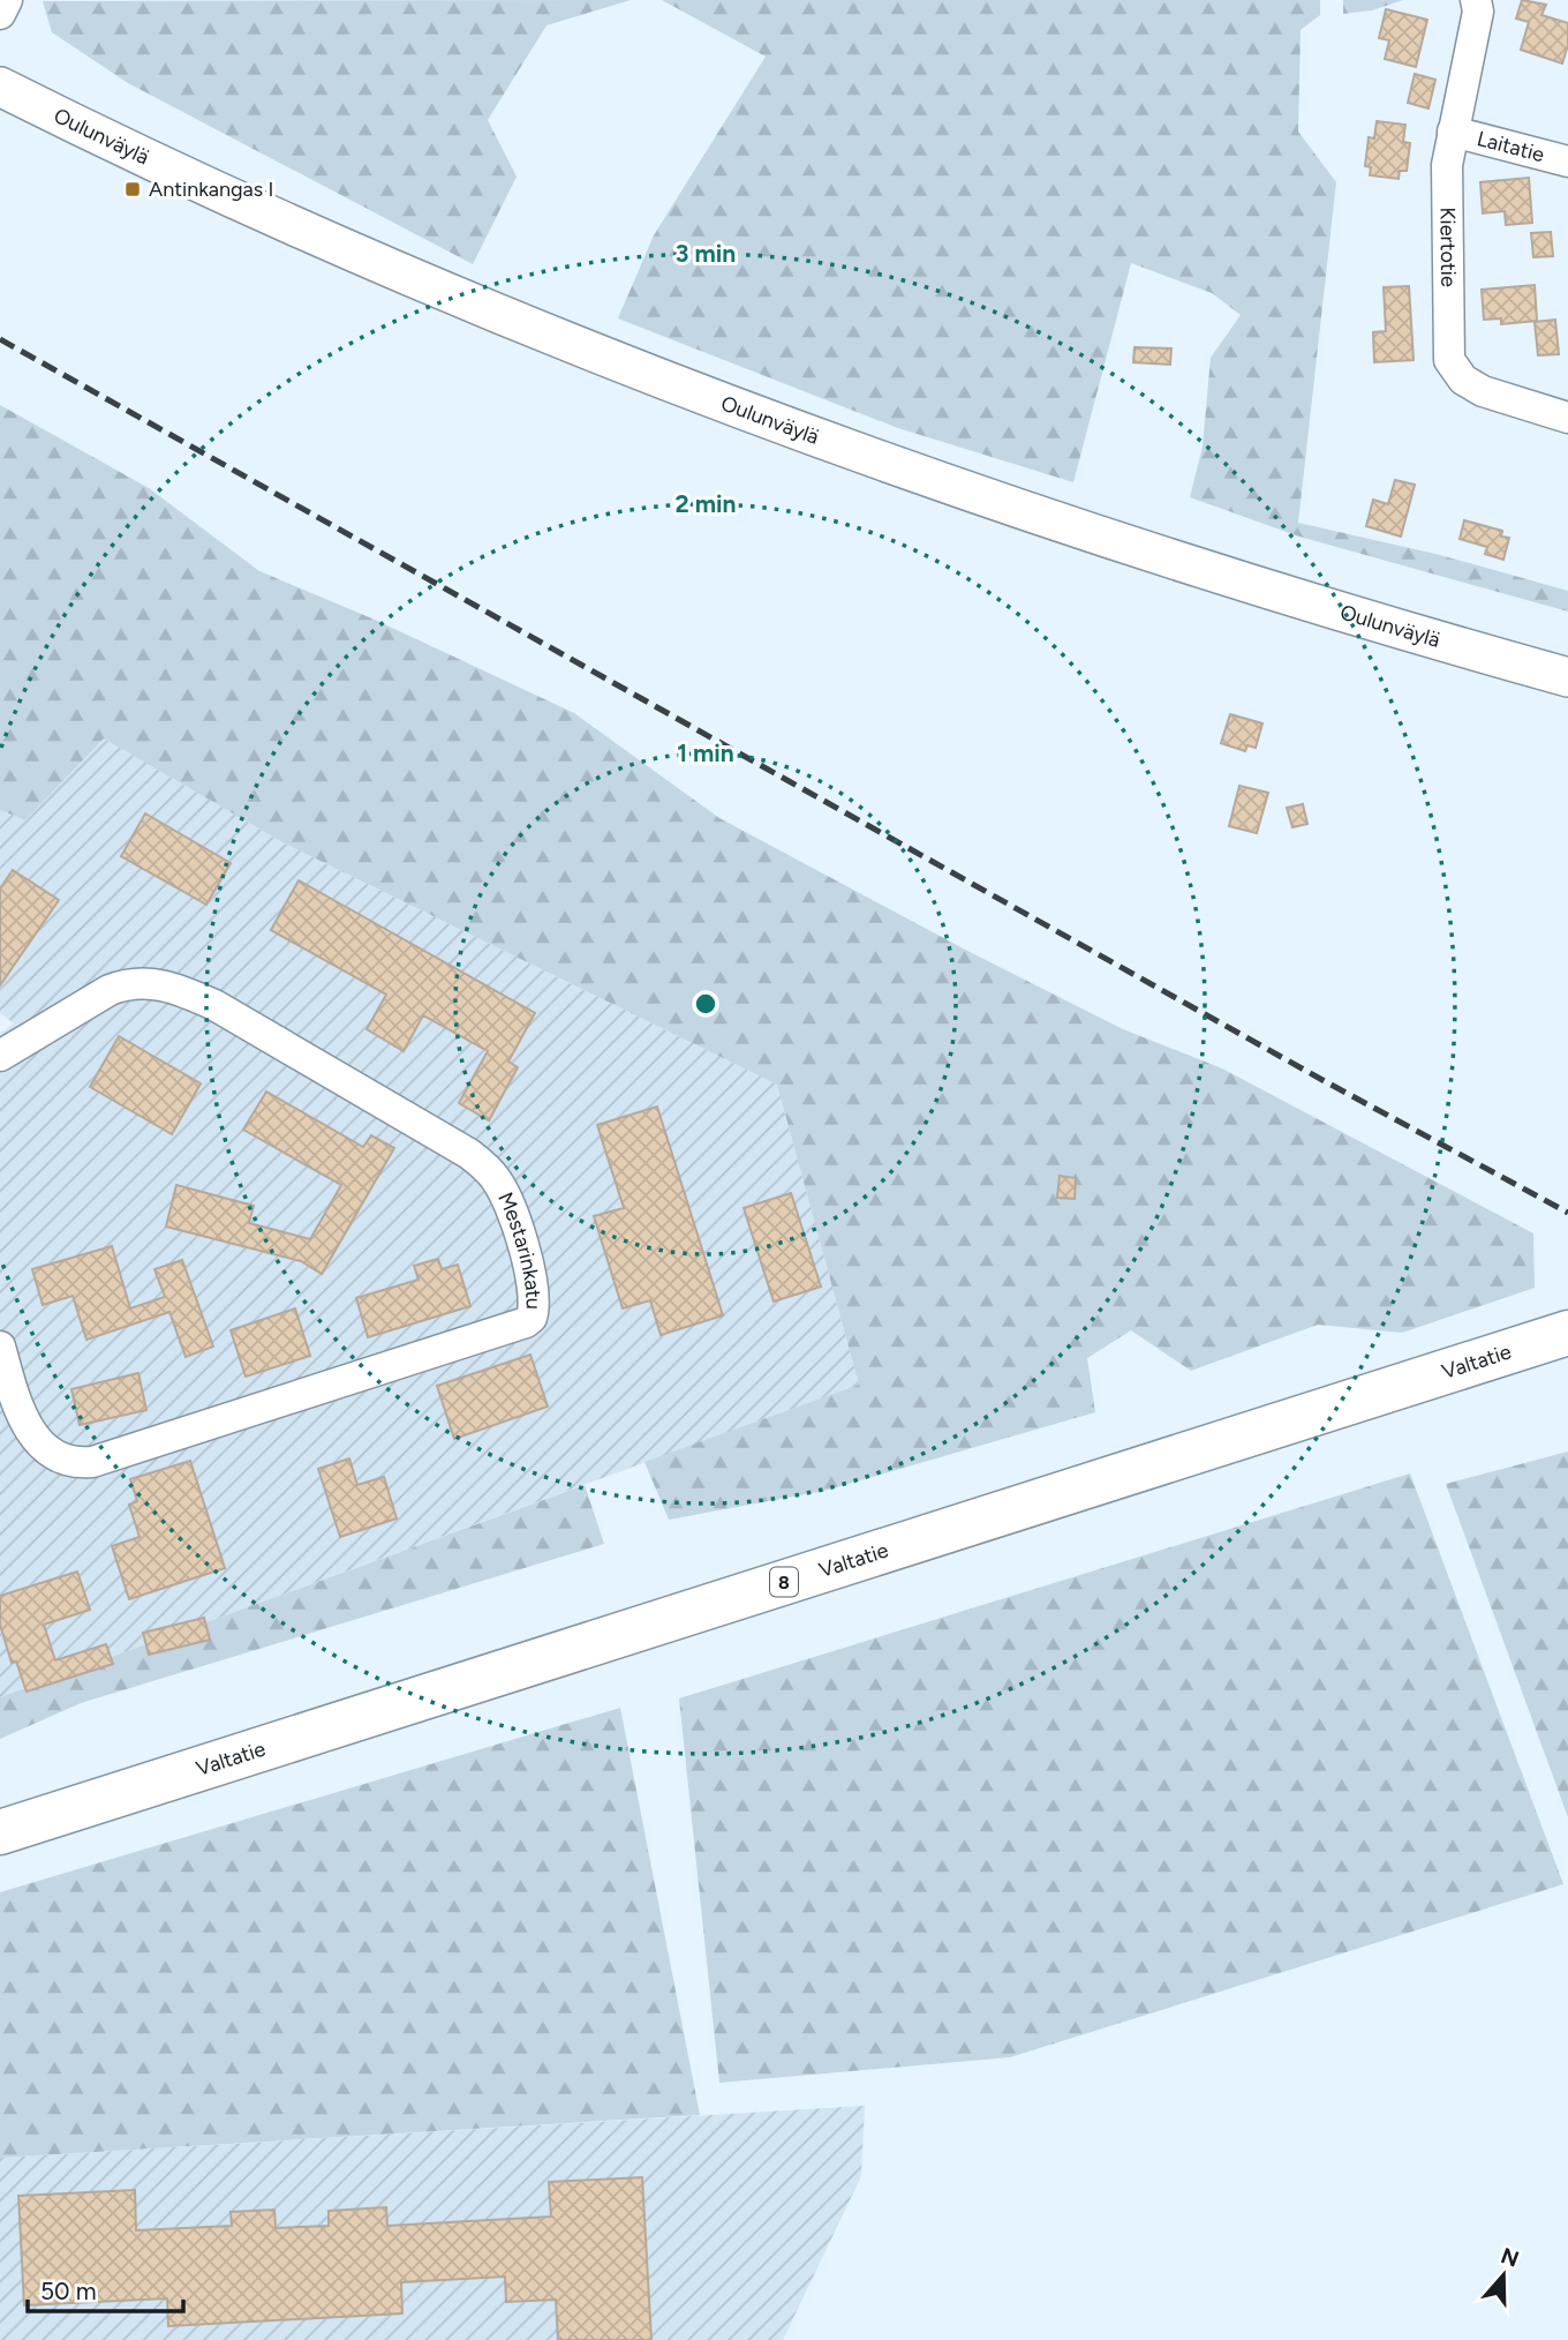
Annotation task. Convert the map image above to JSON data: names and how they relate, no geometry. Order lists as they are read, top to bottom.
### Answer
{
  "streets": {
    "highway": ["Valtatie", "8"],
    "main road": ["Oulunväylä"],
    "street": ["Laitatie", "Kiertotie", "Mestarinkatu"]
  },
  "crossings": [
    ["Laitatie", "Kiertotie"]
  ],
  "places": {
    "transit": ["Antinkangas I"]
  },
  "scale_bar": "50 m",
  "north": "top",
  "rings": ["3 min", "2 min", "1 min"]
}
